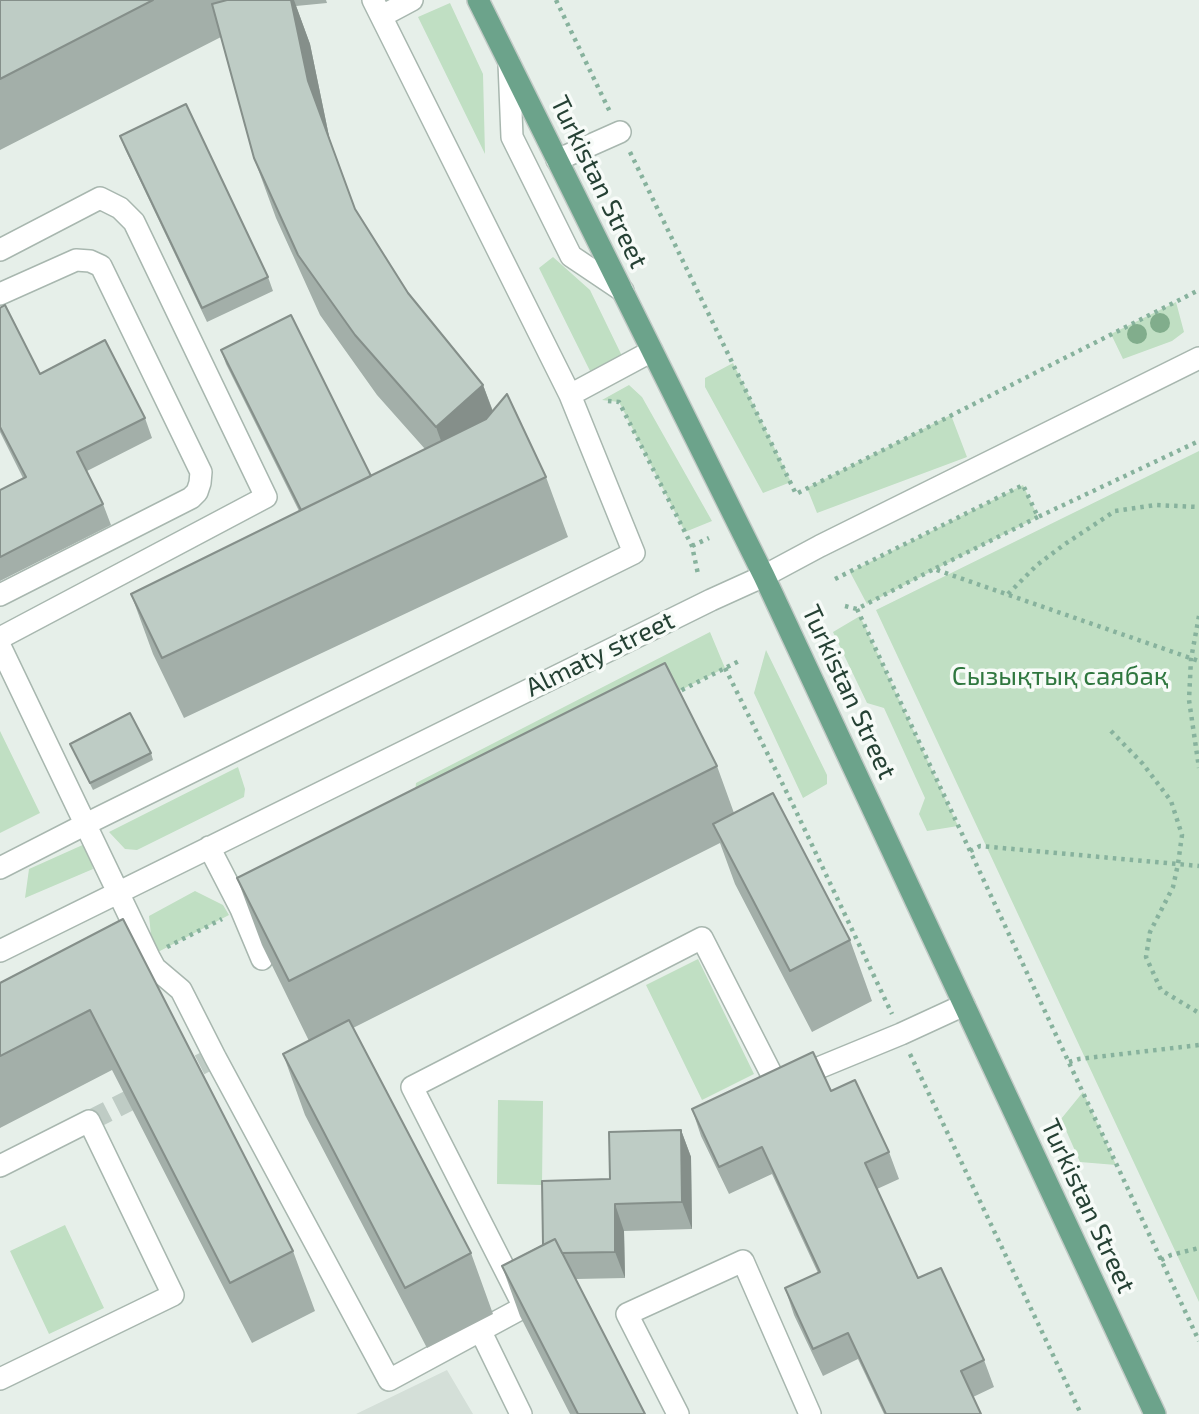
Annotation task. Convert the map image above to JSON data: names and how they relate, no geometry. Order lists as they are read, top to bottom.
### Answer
{
  "streets": {
    "main road": ["Turkistan Street"],
    "street": ["Almaty street"]
  },
  "crossings": [
    ["Turkistan Street", "Almaty street"]
  ],
  "parks": ["Сызықтық саябақ"]
}
